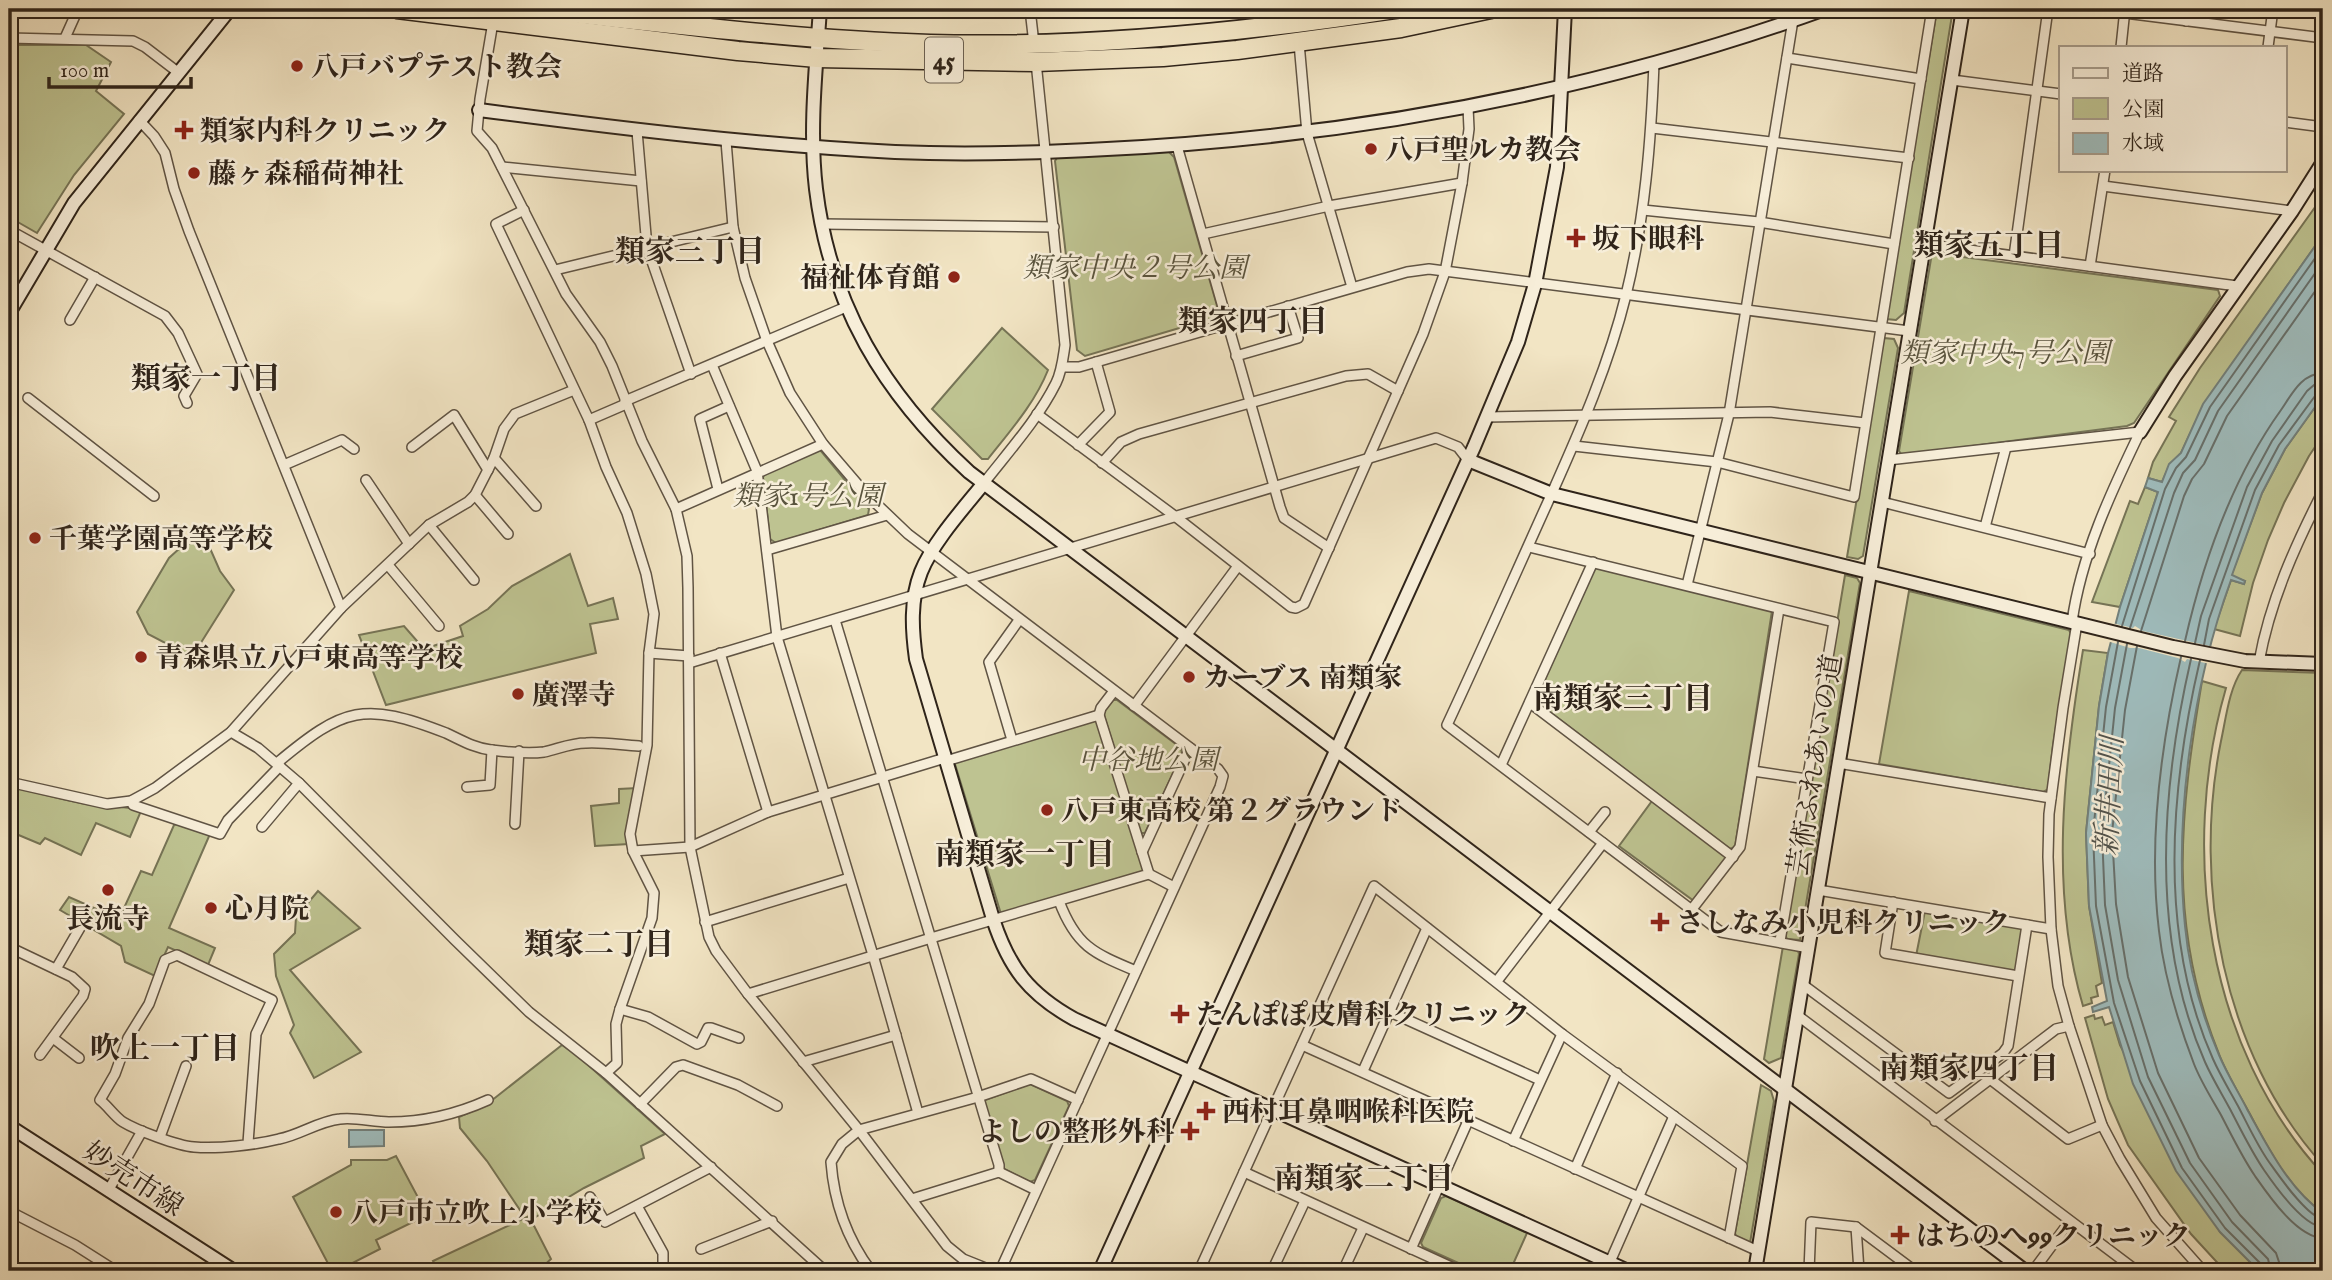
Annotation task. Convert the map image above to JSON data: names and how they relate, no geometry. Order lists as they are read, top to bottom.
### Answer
{
  "streets": {
    "highway": ["45"],
    "street": ["芸術ふれあいの道", "妙売市線"]
  },
  "districts": [
    "類家五丁目",
    "類家三丁目",
    "類家四丁目",
    "類家一丁目",
    "南類家三丁目",
    "南類家一丁目",
    "類家二丁目",
    "吹上一丁目",
    "南類家四丁目",
    "南類家二丁目"
  ],
  "water": ["新井田川"],
  "parks": [
    "類家中央２号公園",
    "類家中央7号公園",
    "類家1号公園",
    "中谷地公園"
  ],
  "places": {
    "other": [
      "八戸バプテスト教会",
      "八戸聖ルカ教会",
      "藤ヶ森稲荷神社",
      "福祉体育館",
      "千葉学園高等学校",
      "青森県立八戸東高等学校",
      "カーブス 南類家",
      "廣澤寺",
      "八戸東高校 第２グラウンド",
      "長流寺",
      "心月院",
      "八戸市立吹上小学校"
    ],
    "health": [
      "類家内科クリニック",
      "坂下眼科",
      "さしなみ小児科クリニック",
      "たんぽぽ皮膚科クリニック",
      "西村耳鼻咽喉科医院",
      "よしの整形外科",
      "はちのへ99クリニック"
    ]
  },
  "legend": ["道路", "公園", "水域"],
  "scale_bar": "100 m"
}
